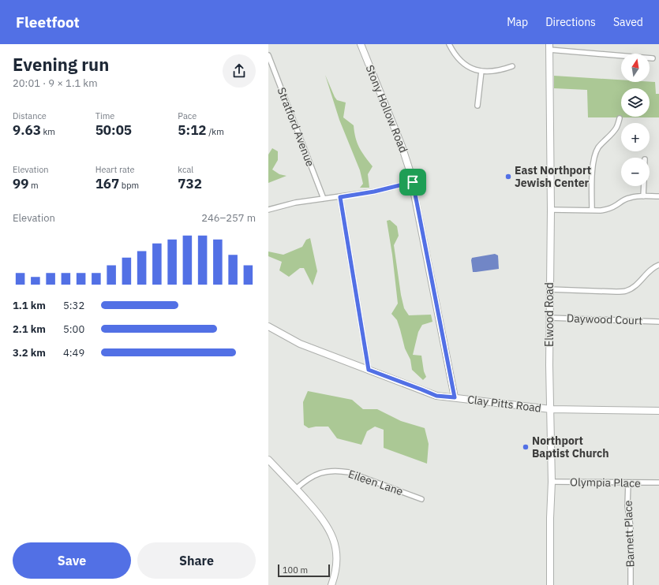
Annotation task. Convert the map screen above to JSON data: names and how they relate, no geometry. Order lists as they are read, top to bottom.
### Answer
{
  "streets": {
    "street": [
      "Stony Hollow Road",
      "Stratford Avenue",
      "Elwood Road",
      "Daywood Court",
      "Clay Pitts Road",
      "Eileen Lane",
      "Olympia Place",
      "Barnett Place"
    ]
  },
  "crossings": [
    ["Stony Hollow Road", "Clay Pitts Road"],
    ["Elwood Road", "Daywood Court"],
    ["Elwood Road", "Clay Pitts Road"],
    ["Elwood Road", "Olympia Place"],
    ["Olympia Place", "Barnett Place"]
  ],
  "places": ["East Northport Jewish Center", "Northport Baptist Church"],
  "scale_bar": "100 m",
  "north": "top",
  "page": {
    "header": "Fleetfoot",
    "nav": ["Map", "Directions", "Saved"],
    "heading": ["Evening run", "20:01 · 9 × 1.1 km"],
    "map_buttons": ["+", "−"],
    "stats": [
      ["Distance", "9.63 km"],
      ["Time", "50:05"],
      ["Pace", "5:12 /km"],
      ["Elevation", "99 m"],
      ["Heart rate", "167 bpm"],
      ["kcal", "732"]
    ],
    "chart": ["Elevation", "246–257 m"],
    "list": [
      {
        "name": "1.1 km",
        "note": "5:32"
      },
      {
        "name": "2.1 km",
        "note": "5:00"
      },
      {
        "name": "3.2 km",
        "note": "4:49"
      }
    ],
    "buttons": ["Save", "Share"],
    "scale": "100 m"
  }
}
